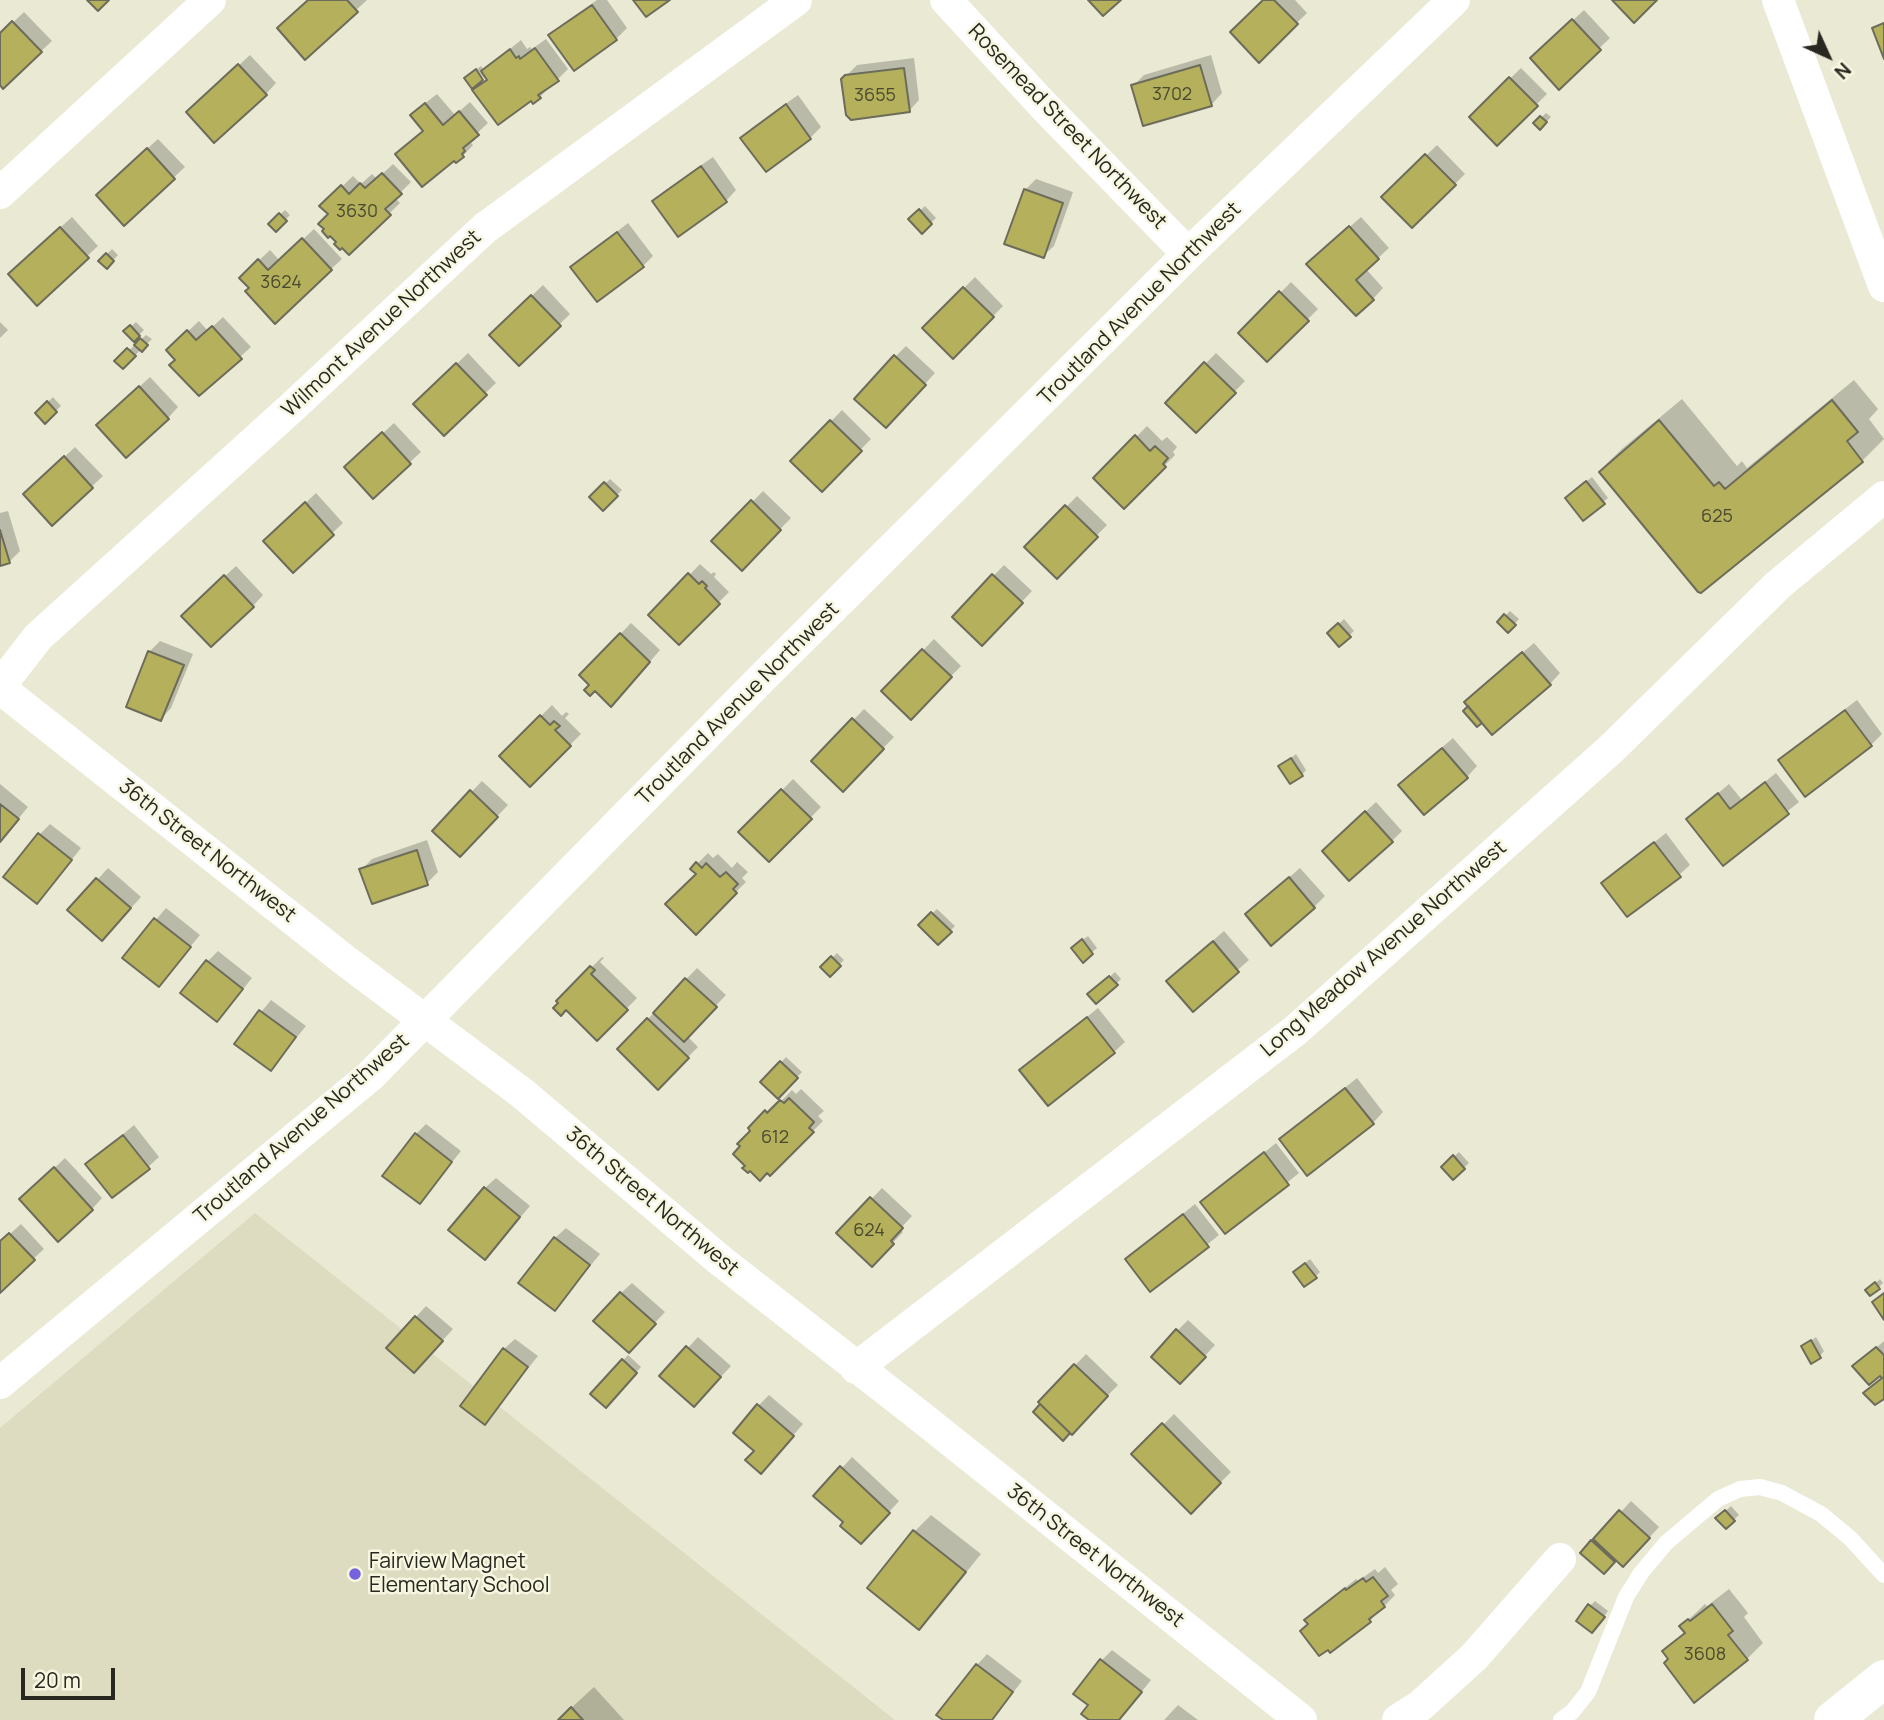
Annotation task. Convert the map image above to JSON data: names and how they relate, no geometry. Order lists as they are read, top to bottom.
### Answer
{
  "streets": {
    "street": [
      "Rosemead Street Northwest",
      "Troutland Avenue Northwest",
      "Wilmont Avenue Northwest",
      "36th Street Northwest",
      "Long Meadow Avenue Northwest"
    ]
  },
  "crossings": [
    ["Rosemead Street Northwest", "Troutland Avenue Northwest"],
    ["Troutland Avenue Northwest", "36th Street Northwest"],
    ["Wilmont Avenue Northwest", "36th Street Northwest"],
    ["36th Street Northwest", "Long Meadow Avenue Northwest"]
  ],
  "places": ["Fairview Magnet Elementary School"],
  "house_numbers": [
    "3702",
    "3655",
    "3630",
    "3624",
    "625",
    "612",
    "624",
    "3608"
  ],
  "scale_bar": "20 m",
  "north": "bottom right"
}
